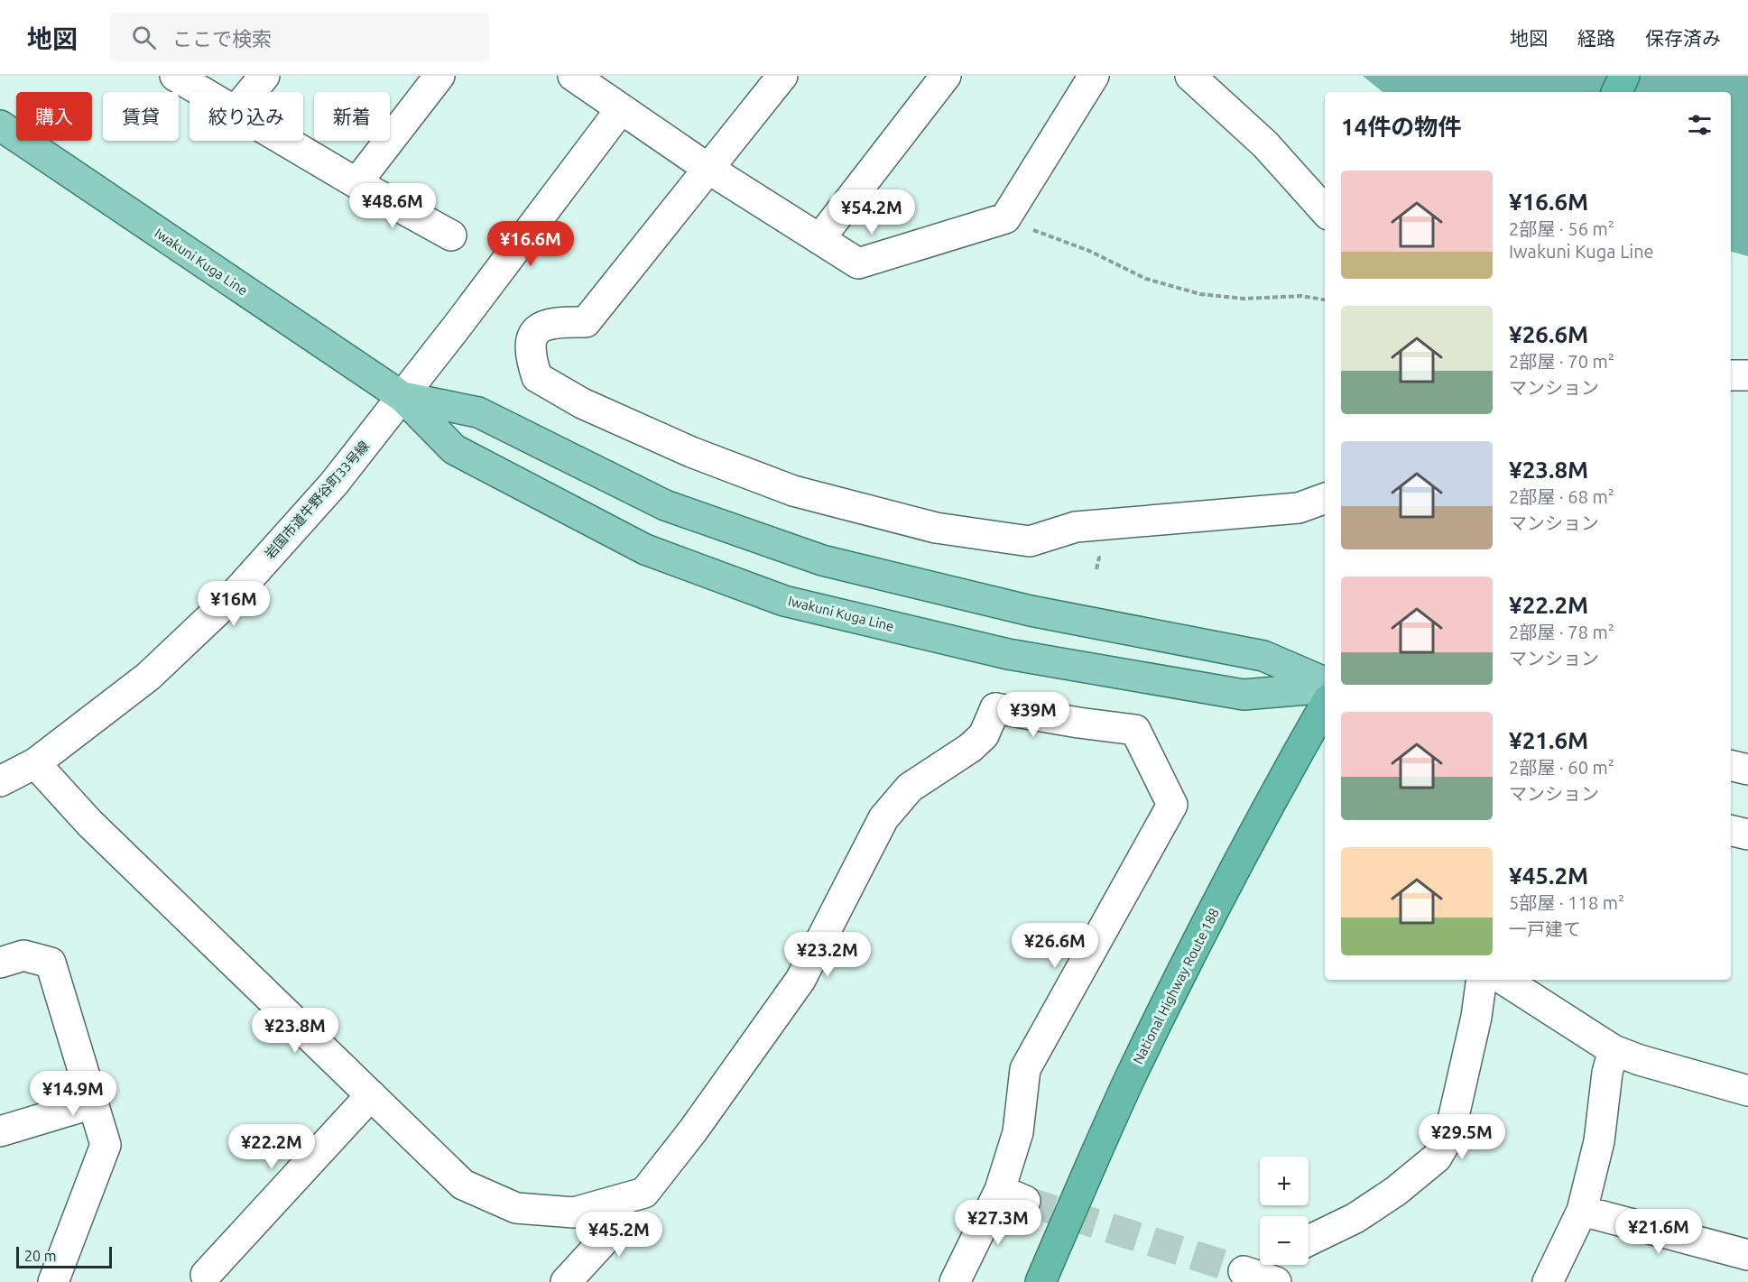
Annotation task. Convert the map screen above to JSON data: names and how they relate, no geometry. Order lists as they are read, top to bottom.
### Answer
{
  "streets": {
    "highway": ["National Highway Route 188"],
    "main road": ["Iwakuni Kuga Line"],
    "street": ["岩国市道牛野谷町33号線"]
  },
  "crossings": [
    ["Iwakuni Kuga Line", "岩国市道牛野谷町33号線"]
  ],
  "scale_bar": "20 m",
  "page": {
    "header": "地図",
    "search": "ここで検索",
    "nav": ["地図", "経路", "保存済み"],
    "chip": [
      "購入",
      "賃貸",
      "絞り込み",
      "新着"
    ],
    "heading": "14件の物件",
    "list": [
      {
        "name": "¥16.6M",
        "note": "2部屋 · 56 m² · Iwakuni Kuga Line"
      },
      {
        "name": "¥26.6M",
        "note": "2部屋 · 70 m² · マンション"
      },
      {
        "name": "¥23.8M",
        "note": "2部屋 · 68 m² · マンション"
      },
      {
        "name": "¥22.2M",
        "note": "2部屋 · 78 m² · マンション"
      },
      {
        "name": "¥21.6M",
        "note": "2部屋 · 60 m² · マンション"
      },
      {
        "name": "¥45.2M",
        "note": "5部屋 · 118 m² · 一戸建て"
      }
    ],
    "price": [
      "¥48.6M",
      "¥54.2M",
      "¥16.6M",
      "¥16M",
      "¥39M",
      "¥26.6M",
      "¥23.2M",
      "¥23.8M",
      "¥14.9M",
      "¥29.5M",
      "¥22.2M",
      "¥27.3M",
      "¥21.6M",
      "¥45.2M"
    ],
    "map_buttons": ["+", "−"],
    "scale": "20 m"
  }
}
